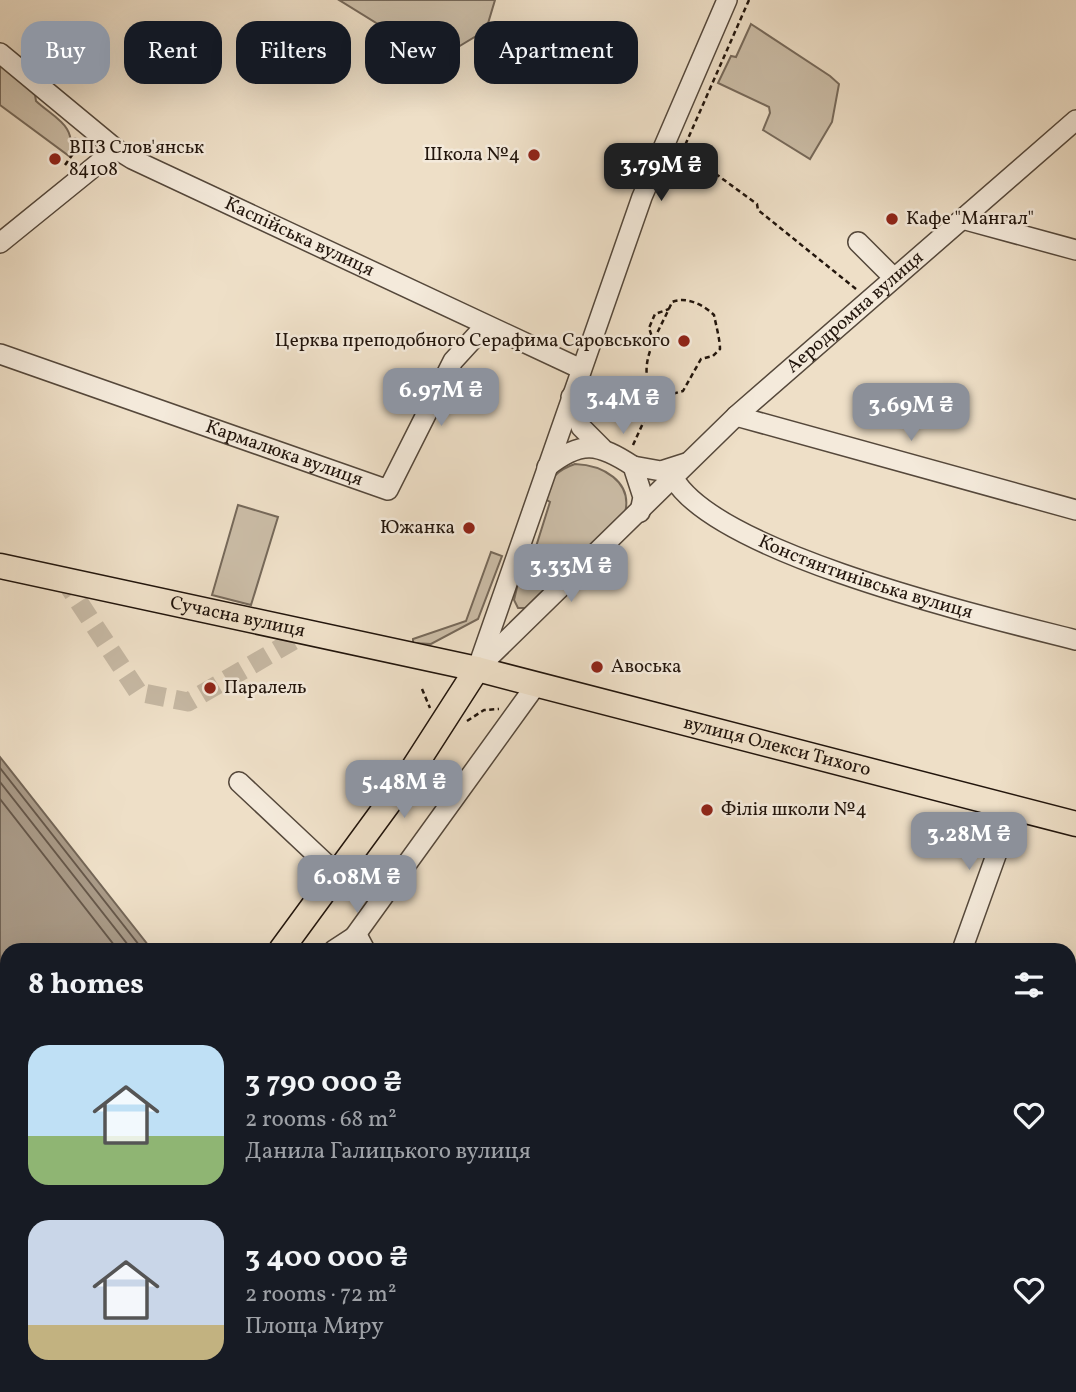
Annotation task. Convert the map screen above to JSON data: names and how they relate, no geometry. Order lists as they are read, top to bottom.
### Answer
{
  "streets": {
    "main road": ["Сучасна вулиця", "вулиця Олекси Тихого"],
    "street": [
      "Каспійська вулиця",
      "Аеродромна вулиця",
      "Кармалюка вулиця",
      "Констянтинівська вулиця"
    ]
  },
  "crossings": [
    ["Каспійська вулиця", "Кармалюка вулиця"],
    ["Аеродромна вулиця", "Констянтинівська вулиця"],
    ["Аеродромна вулиця", "Сучасна вулиця"],
    ["Аеродромна вулиця", "вулиця Олекси Тихого"],
    ["Сучасна вулиця", "вулиця Олекси Тихого"]
  ],
  "places": [
    "Школа №4",
    "ВПЗ Слов'янськ 84108",
    "Кафе \"Мангал\"",
    "Церква преподобного Серафима Саровського",
    "Южанка",
    "Авоська",
    "Паралель",
    "Філія школи №4"
  ],
  "page": {
    "chip": [
      "Buy",
      "Rent",
      "Filters",
      "New",
      "Apartment"
    ],
    "price": [
      "3.79M ₴",
      "6.97M ₴",
      "3.4M ₴",
      "3.69M ₴",
      "3.33M ₴",
      "5.48M ₴",
      "3.28M ₴",
      "6.08M ₴"
    ],
    "heading": "8 homes",
    "list": [
      {
        "name": "3 790 000 ₴",
        "note": "2 rooms · 68 m² · Данила Галицького вулиця"
      },
      {
        "name": "3 400 000 ₴",
        "note": "2 rooms · 72 m² · Площа Миру"
      }
    ]
  }
}
